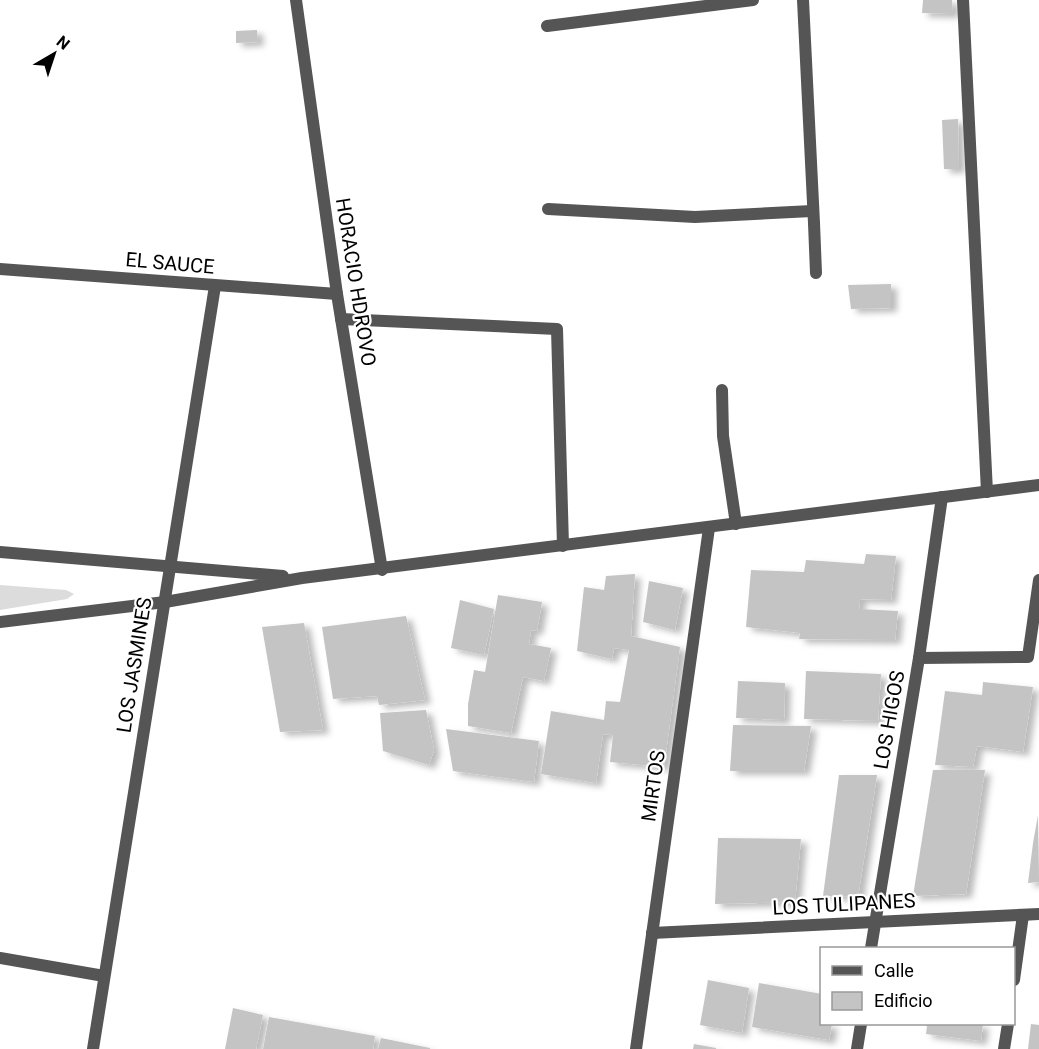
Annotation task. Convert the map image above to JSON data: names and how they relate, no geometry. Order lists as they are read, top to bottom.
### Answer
{
  "streets": {
    "street": [
      "EL SAUCE",
      "HORACIO HDROVO",
      "LOS JASMINES",
      "LOS HIGOS",
      "MIRTOS",
      "LOS TULIPANES"
    ]
  },
  "crossings": [
    ["EL SAUCE", "HORACIO HDROVO"],
    ["EL SAUCE", "LOS JASMINES"],
    ["LOS HIGOS", "LOS TULIPANES"],
    ["MIRTOS", "LOS TULIPANES"]
  ],
  "legend": ["Calle", "Edificio"],
  "north": "top right"
}
